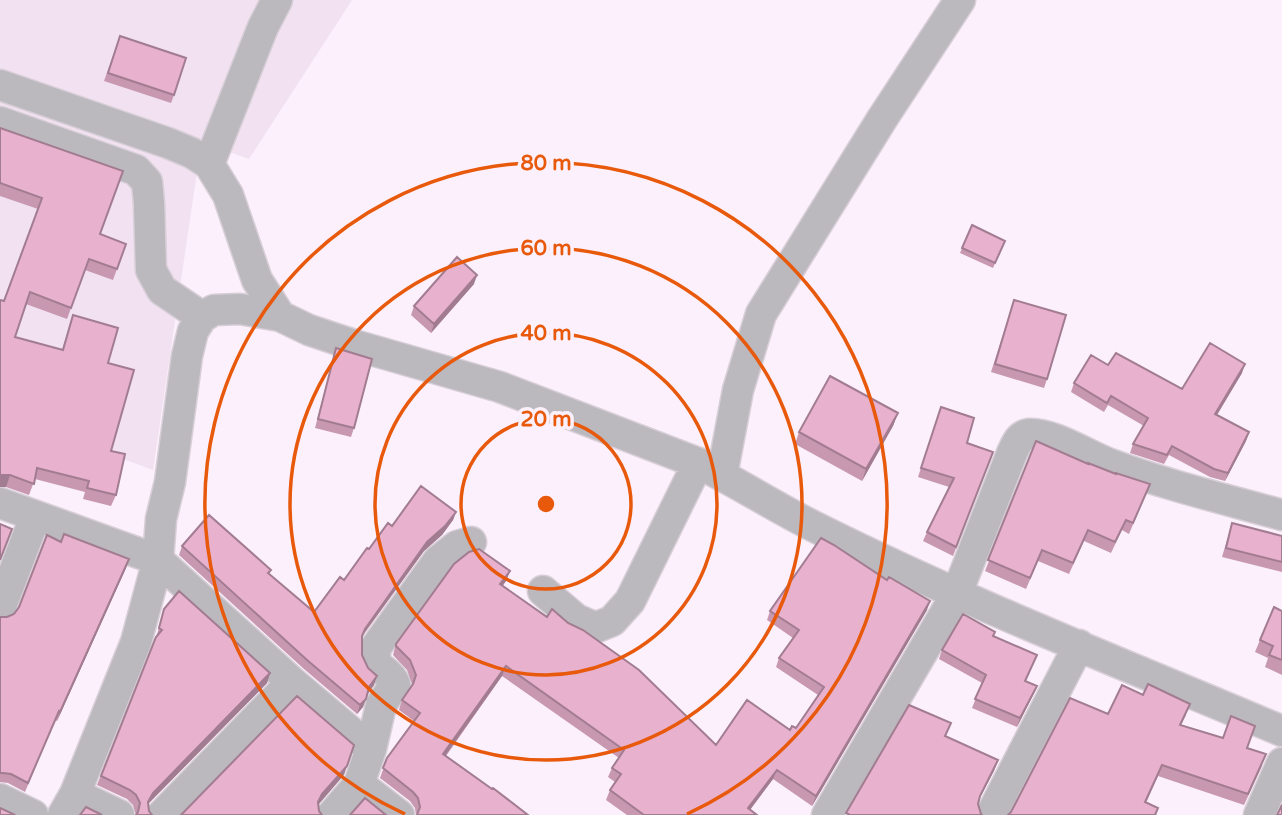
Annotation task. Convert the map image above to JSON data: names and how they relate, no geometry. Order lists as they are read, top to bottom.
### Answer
{
  "rings": [
    "80 m",
    "60 m",
    "40 m",
    "20 m"
  ]
}
